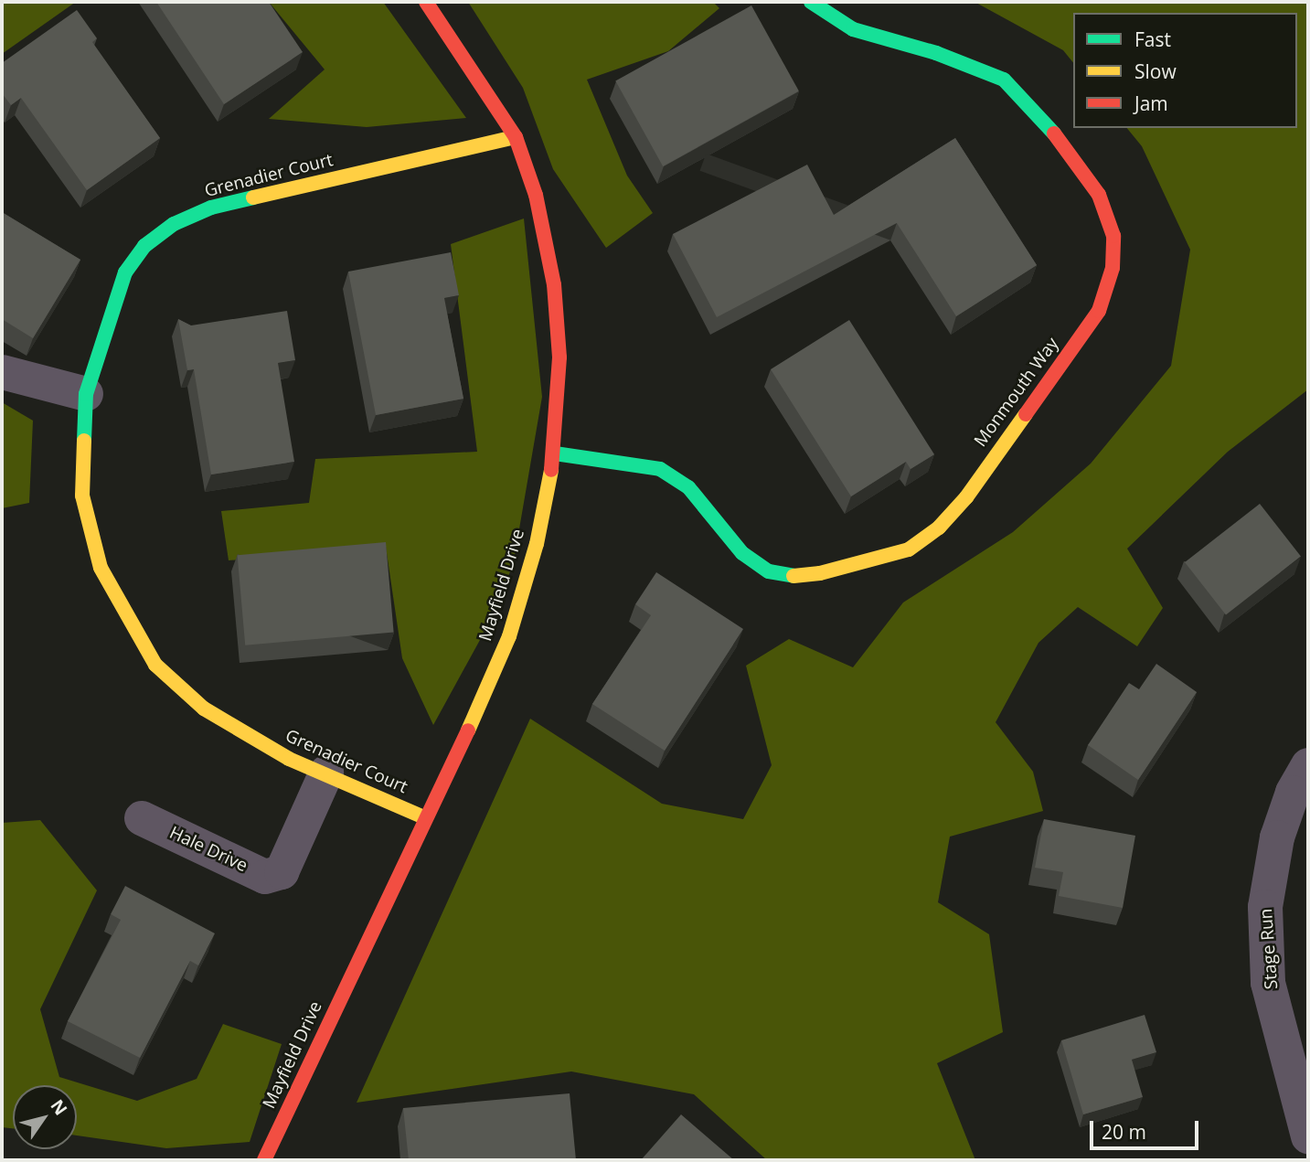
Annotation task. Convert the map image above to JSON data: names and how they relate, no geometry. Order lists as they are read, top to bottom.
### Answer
{
  "streets": {
    "street": [
      "Grenadier Court",
      "Monmouth Way",
      "Mayfield Drive",
      "Hale Drive",
      "Stage Run"
    ]
  },
  "crossings": [
    ["Grenadier Court", "Mayfield Drive"],
    ["Grenadier Court", "Hale Drive"],
    ["Monmouth Way", "Mayfield Drive"]
  ],
  "legend": ["Fast", "Slow", "Jam"],
  "scale_bar": "20 m",
  "north": "top right"
}
